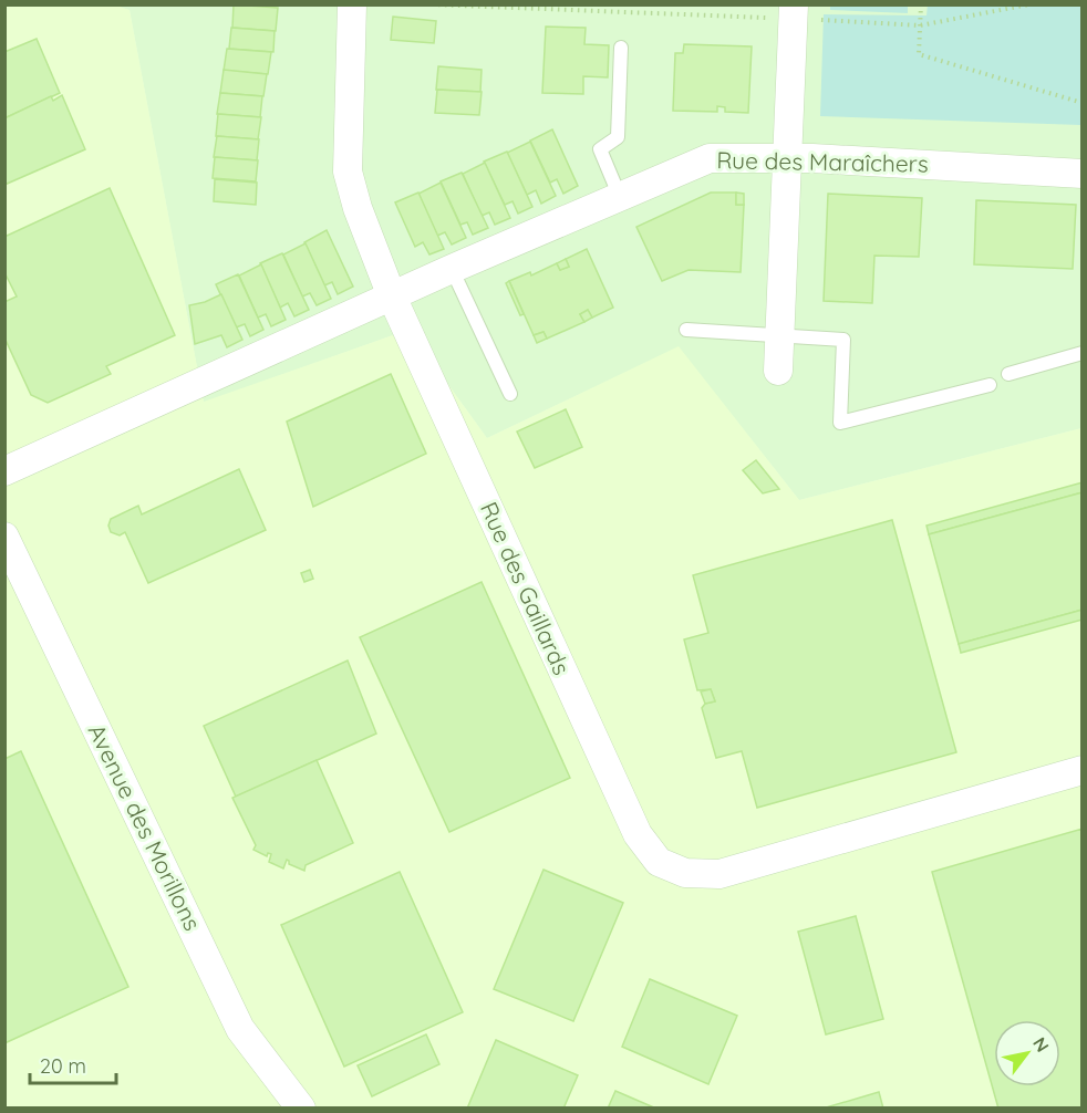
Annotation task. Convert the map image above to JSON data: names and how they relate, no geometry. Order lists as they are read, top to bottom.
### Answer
{
  "streets": {
    "street": ["Rue des Maraîchers", "Rue des Gaillards", "Avenue des Morillons"]
  },
  "crossings": [
    ["Rue des Maraîchers", "Rue des Gaillards"]
  ],
  "scale_bar": "20 m",
  "north": "top right"
}
